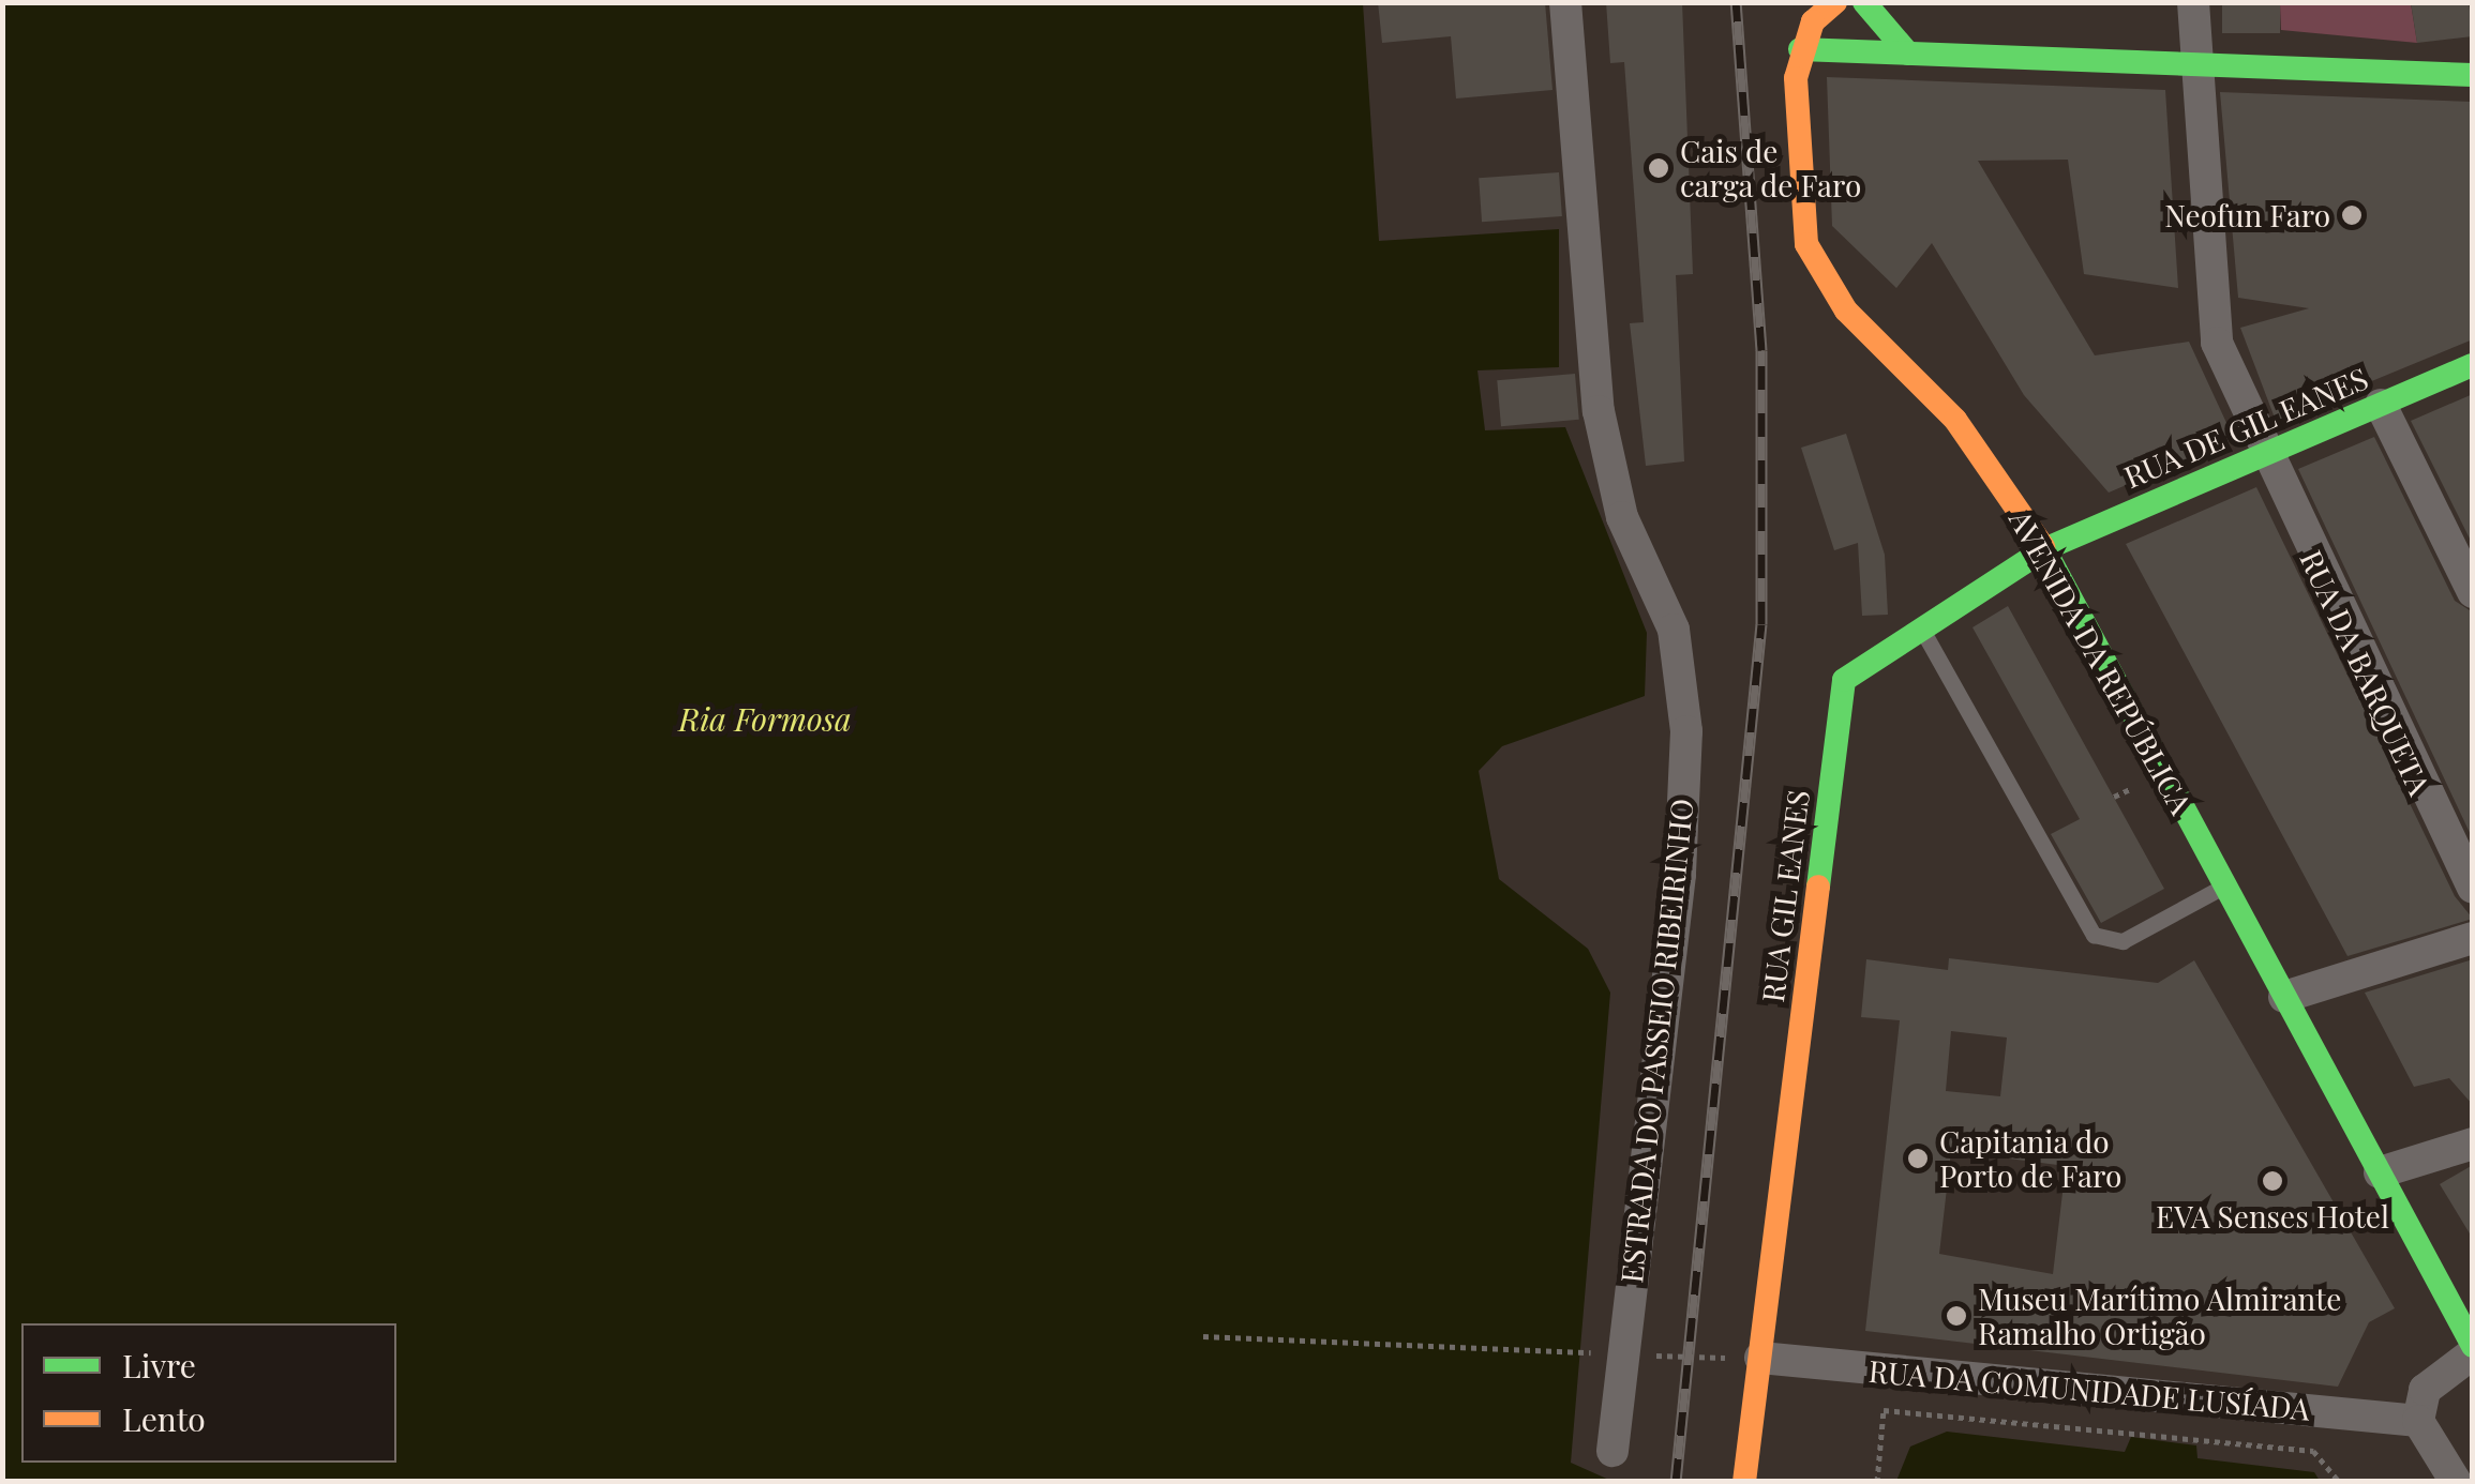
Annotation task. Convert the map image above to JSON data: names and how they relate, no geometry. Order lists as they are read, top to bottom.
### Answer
{
  "streets": {
    "street": [
      "RUA DE GIL EANES",
      "AVENIDA DA REPÚBLICA",
      "RUA DA BARQUETA",
      "RUA GIL EANES",
      "ESTRADA DO PASSEIO RIBEIRINHO",
      "RUA DA COMUNIDADE LUSÍADA"
    ]
  },
  "crossings": [
    ["RUA DE GIL EANES", "AVENIDA DA REPÚBLICA"],
    ["RUA DE GIL EANES", "RUA DA BARQUETA"],
    ["RUA DE GIL EANES", "RUA GIL EANES"],
    ["AVENIDA DA REPÚBLICA", "RUA GIL EANES"],
    ["RUA GIL EANES", "RUA DA COMUNIDADE LUSÍADA"]
  ],
  "water": ["Ria Formosa"],
  "places": [
    "Cais de carga de Faro",
    "Neofun Faro",
    "Capitania do Porto de Faro",
    "EVA Senses Hotel",
    "Museu Marítimo Almirante Ramalho Ortigão"
  ],
  "legend": ["Livre", "Lento"]
}
